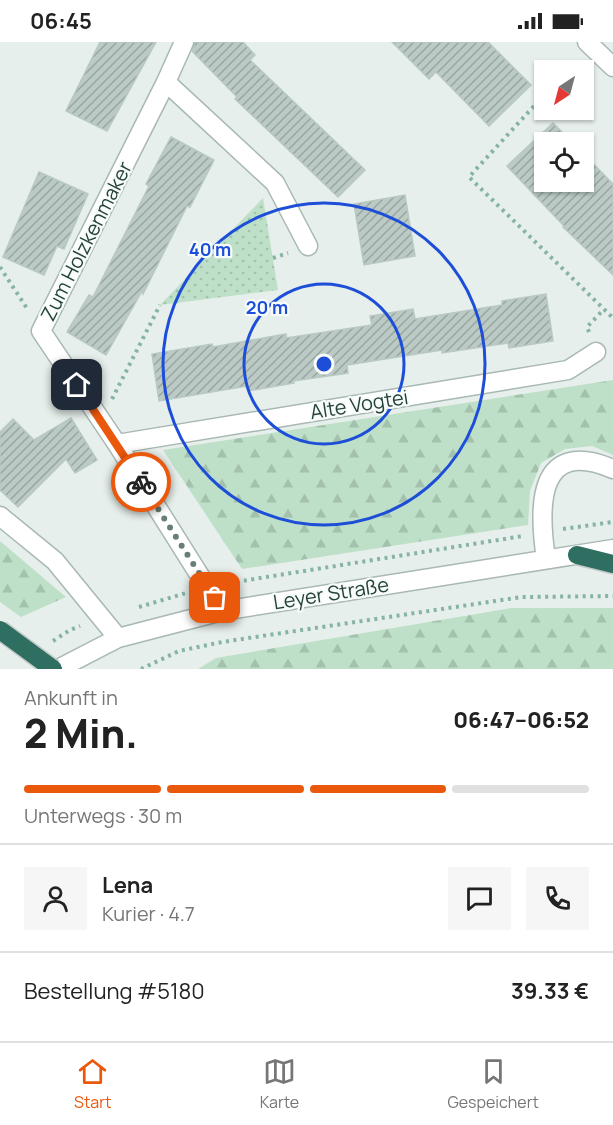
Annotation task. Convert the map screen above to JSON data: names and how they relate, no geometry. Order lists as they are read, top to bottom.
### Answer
{
  "streets": {
    "street": ["Zum Holzkenmaker", "Alte Vogtei", "Leyer Straße"]
  },
  "crossings": [
    ["Zum Holzkenmaker", "Alte Vogtei"],
    ["Zum Holzkenmaker", "Leyer Straße"]
  ],
  "north": "bottom left",
  "page": {
    "status": "06:45",
    "heading": ["2 Min.", "Ankunft in", "06:47–06:52"],
    "panel": [
      "Lena",
      "Kurier · 4.7",
      "Bestellung #5180",
      "39.33 €"
    ],
    "bar": "Unterwegs · 30 m",
    "tabs": ["Start", "Karte", "Gespeichert"]
  },
  "rings": ["40 m", "20 m"]
}
